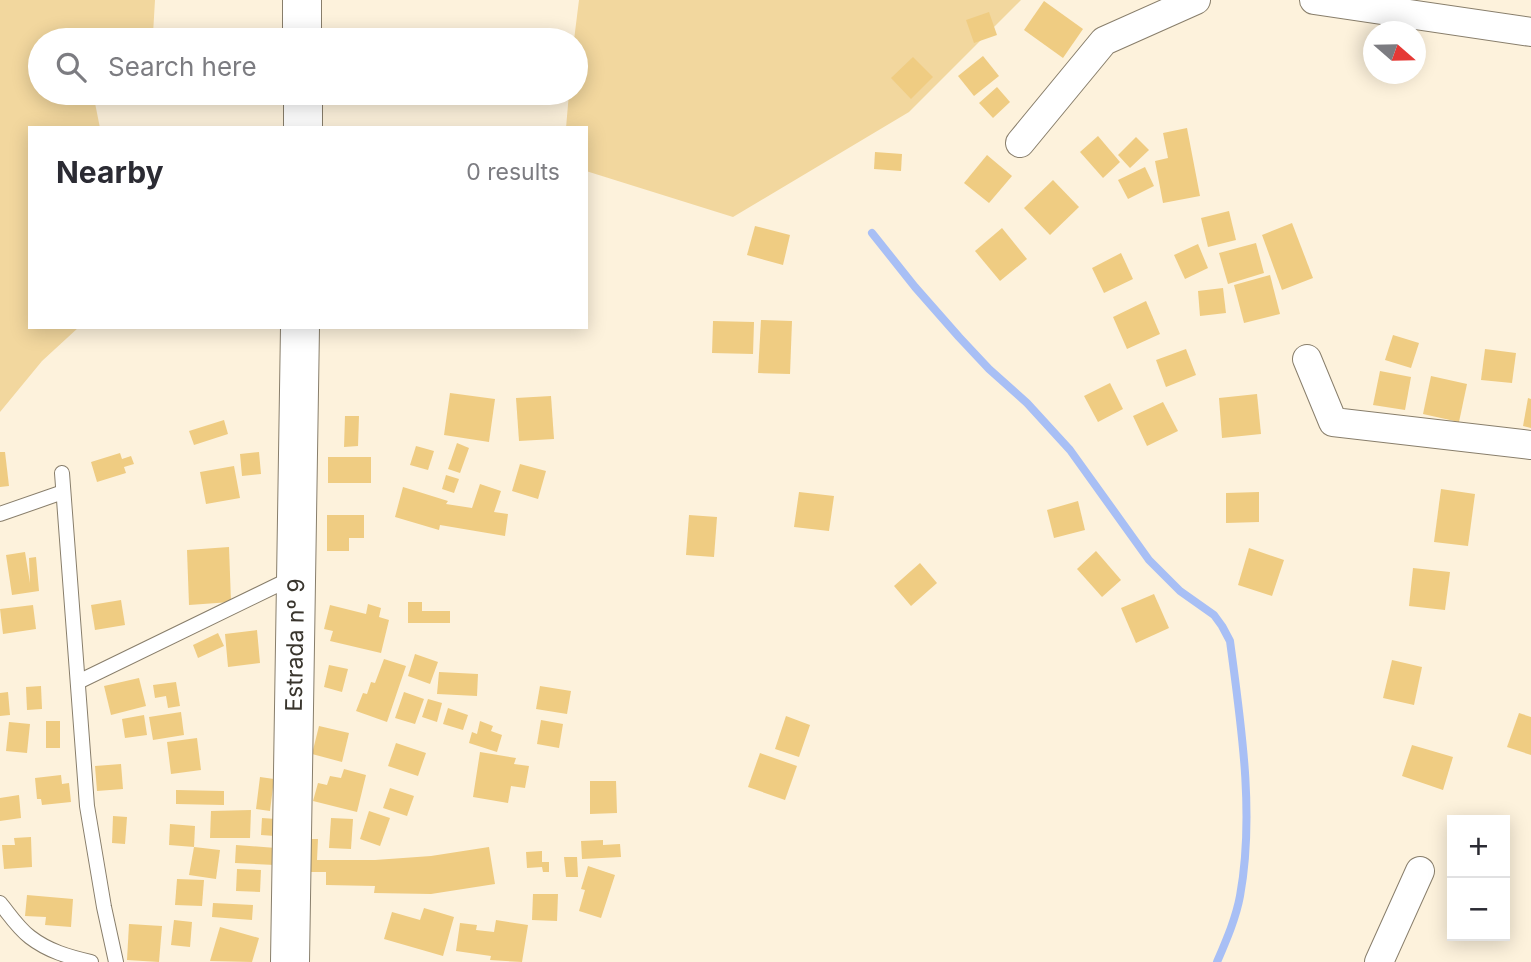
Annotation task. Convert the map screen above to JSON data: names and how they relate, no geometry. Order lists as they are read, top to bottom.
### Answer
{
  "streets": {
    "main road": ["Estrada nº 9"]
  },
  "north": "right",
  "page": {
    "search": "Search here",
    "heading": ["Nearby", "0 results"],
    "map_buttons": ["+", "−"]
  }
}
